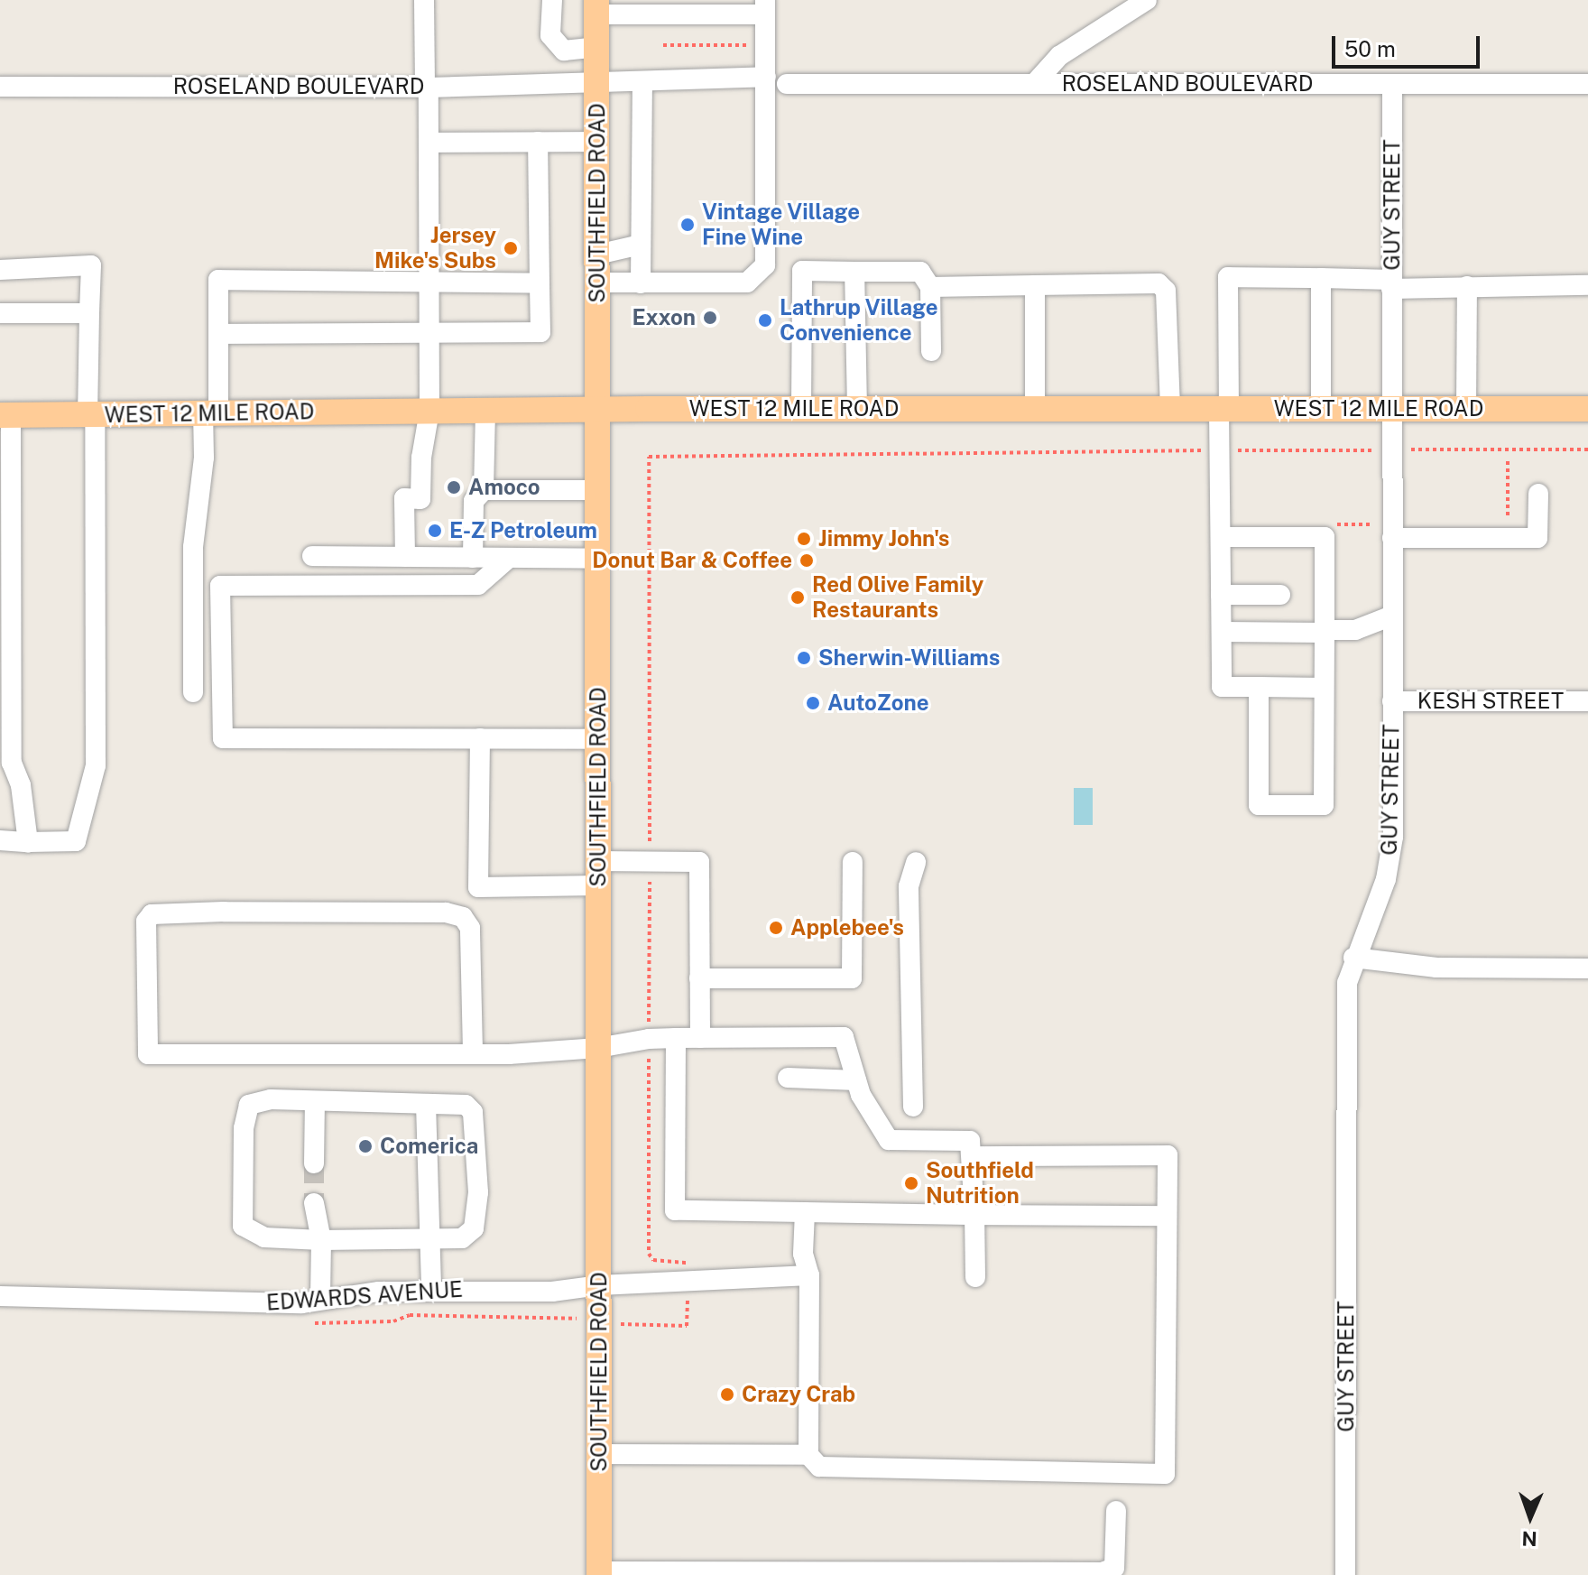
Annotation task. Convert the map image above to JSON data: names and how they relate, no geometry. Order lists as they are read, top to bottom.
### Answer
{
  "streets": {
    "main road": ["SOUTHFIELD ROAD", "WEST 12 MILE ROAD"],
    "street": [
      "ROSELAND BOULEVARD",
      "GUY STREET",
      "KESH STREET",
      "EDWARDS AVENUE"
    ]
  },
  "crossings": [
    ["ROSELAND BOULEVARD", "SOUTHFIELD ROAD"],
    ["ROSELAND BOULEVARD", "GUY STREET"],
    ["SOUTHFIELD ROAD", "WEST 12 MILE ROAD"],
    ["SOUTHFIELD ROAD", "EDWARDS AVENUE"],
    ["GUY STREET", "WEST 12 MILE ROAD"],
    ["GUY STREET", "KESH STREET"]
  ],
  "places": [
    "Vintage Village Fine Wine",
    "Jersey Mike's Subs",
    "Exxon",
    "Lathrup Village Convenience",
    "Amoco",
    "E-Z Petroleum",
    "Jimmy John's",
    "Donut Bar & Coffee",
    "Red Olive Family Restaurants",
    "Sherwin-Williams",
    "AutoZone",
    "Applebee's",
    "Comerica",
    "Southfield Nutrition",
    "Crazy Crab"
  ],
  "scale_bar": "50 m",
  "north": "bottom"
}
